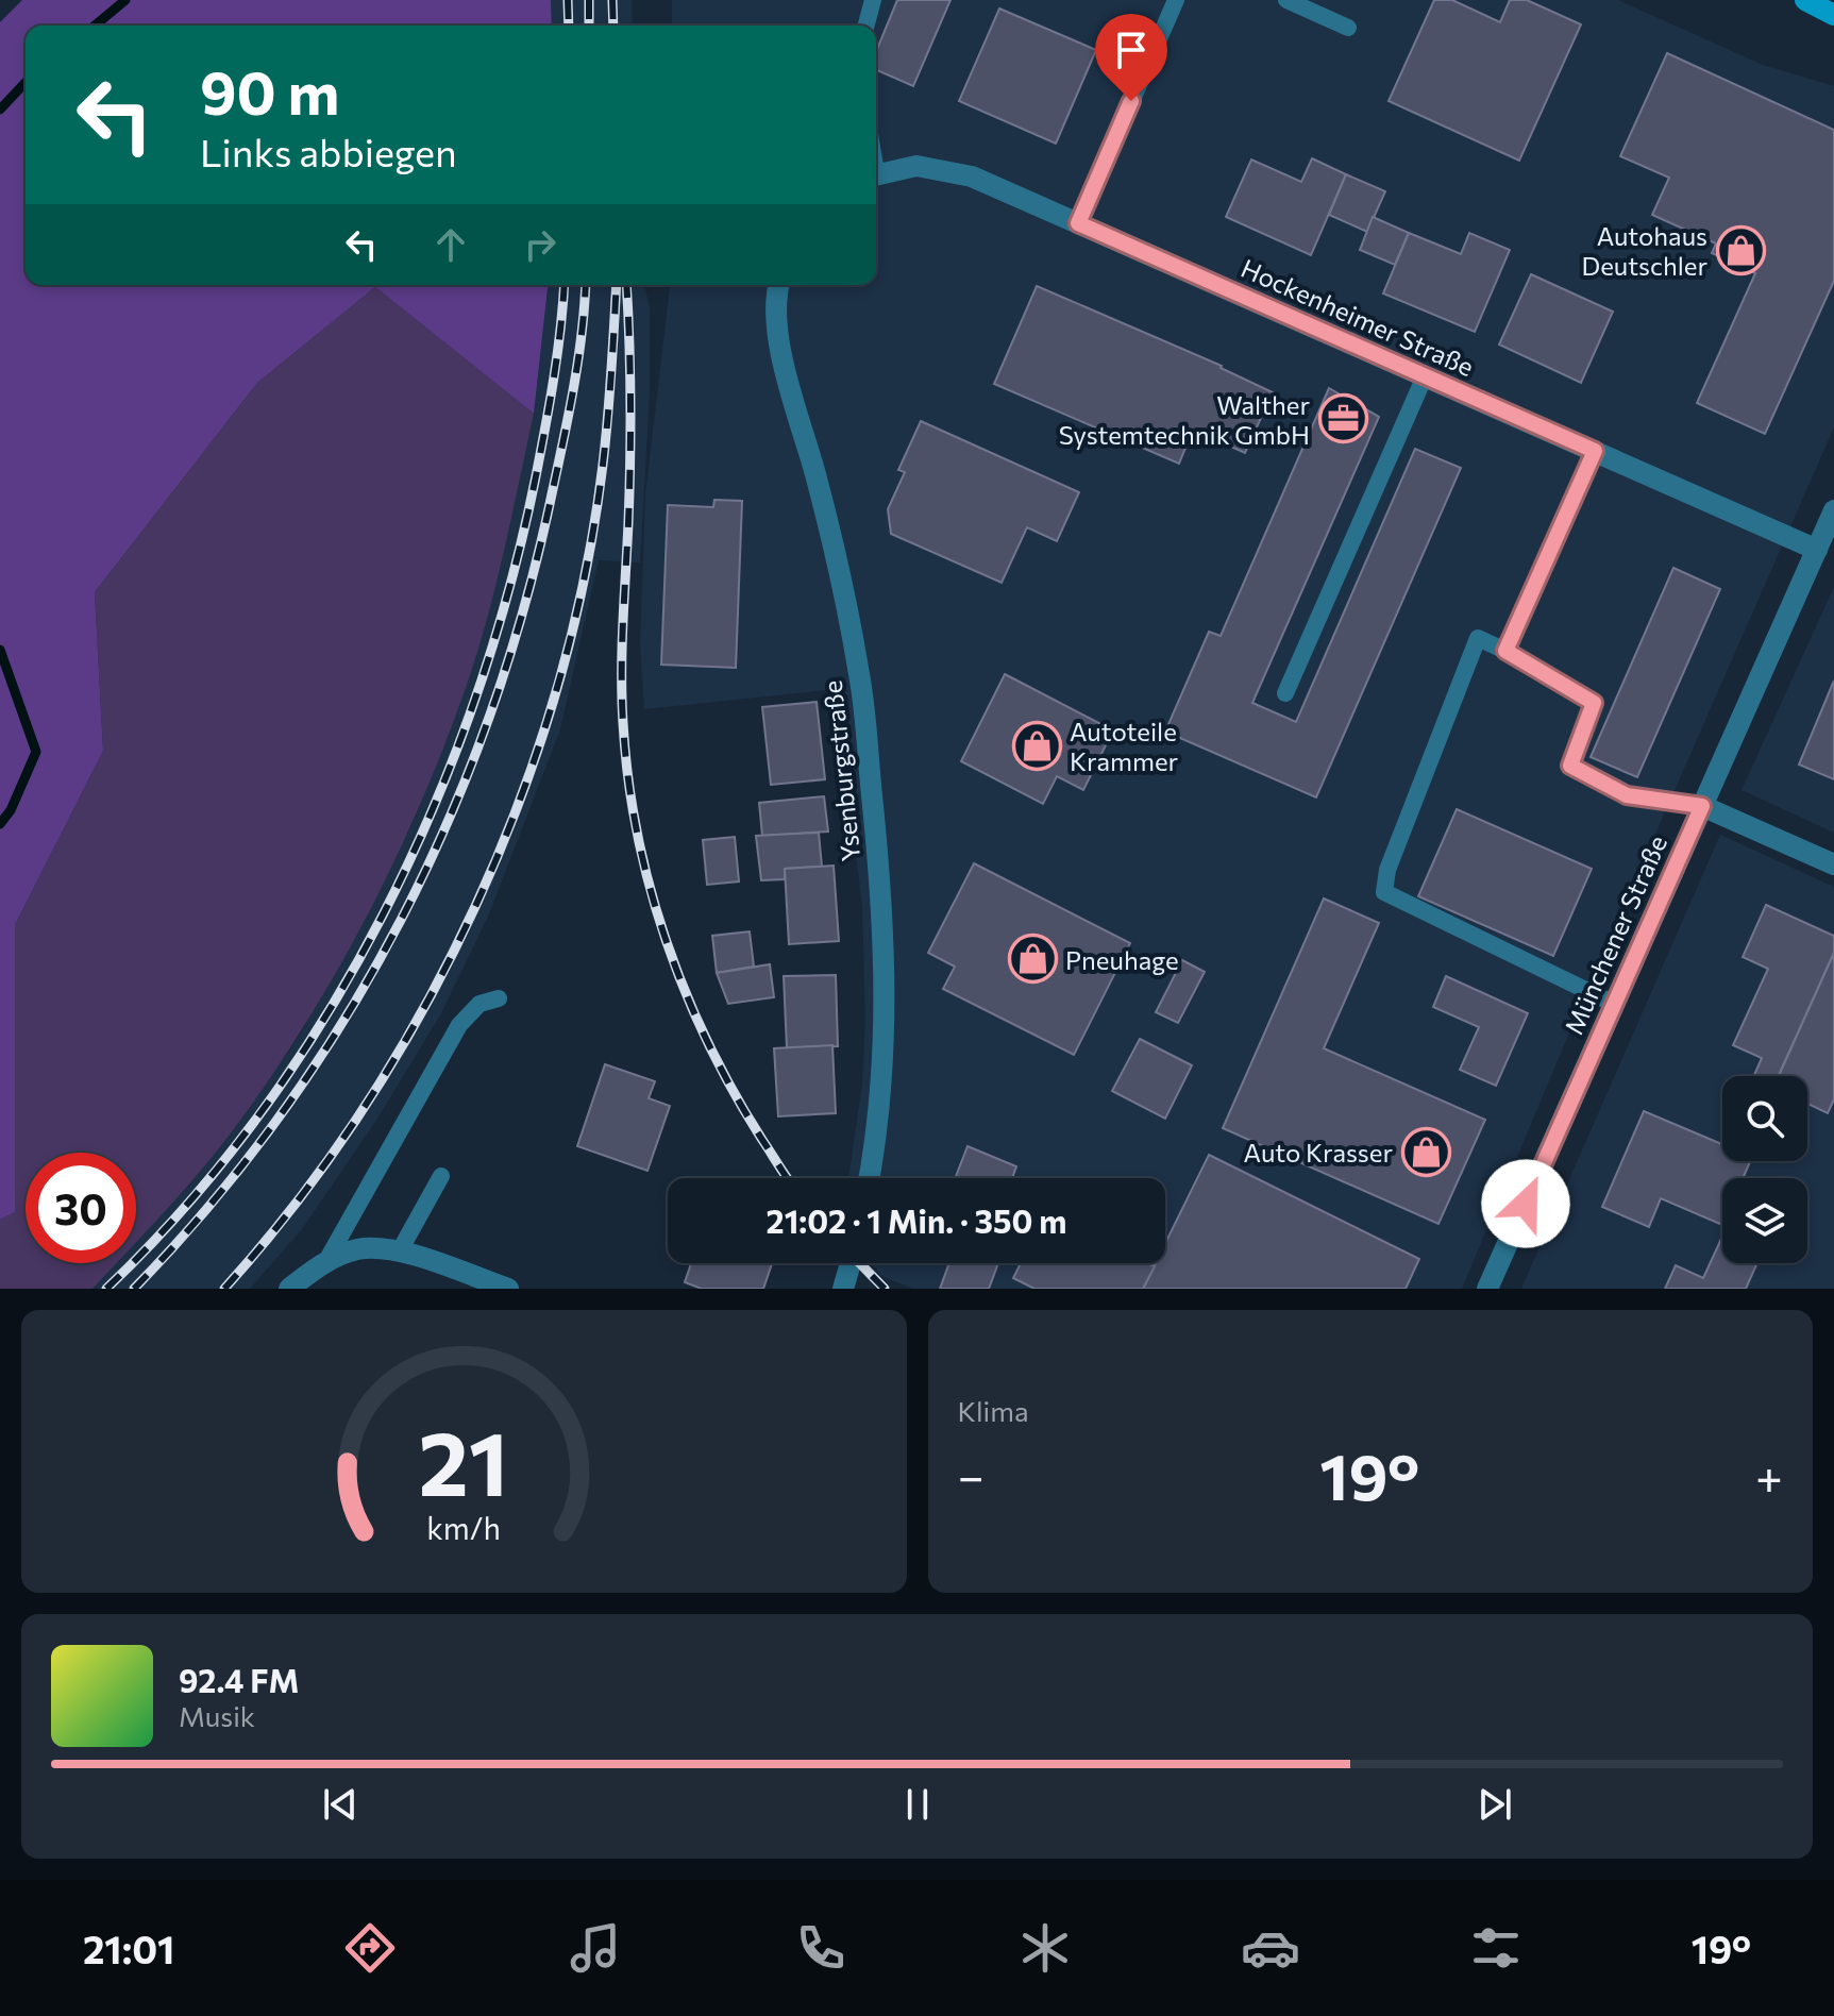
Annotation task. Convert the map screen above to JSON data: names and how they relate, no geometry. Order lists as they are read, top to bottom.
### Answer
{
  "streets": {
    "street": ["Hockenheimer Straße", "Ysenburgstraße", "Münchener Straße"]
  },
  "crossings": [
    ["Hockenheimer Straße", "Münchener Straße"]
  ],
  "places": {
    "shop": [
      "Autohaus Deutschler",
      "Autoteile Krammer",
      "Pneuhage",
      "Auto Krasser"
    ],
    "office": ["Walther Systemtechnik GmbH"]
  },
  "page": {
    "turn": ["90 m", "Links abbiegen"],
    "limit": "30",
    "trip": "21:02 · 1 Min. · 350 m",
    "tile": "Klima",
    "heat": ["−", "19°", "+"],
    "song": ["92.4 FM", "Musik"],
    "tabs": ["21:01", "19°"],
    "gauge": ["21", "km/h"]
  }
}
